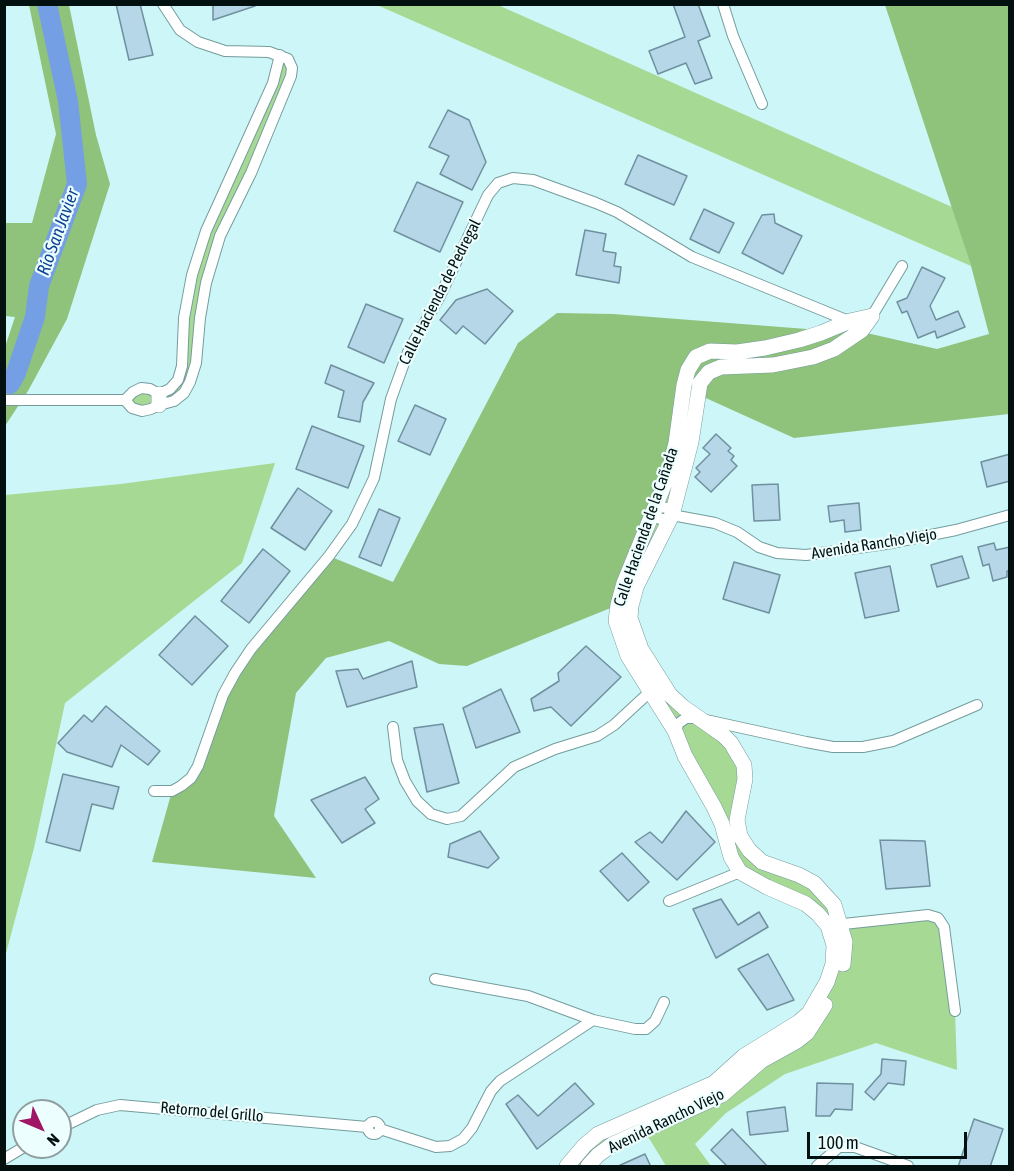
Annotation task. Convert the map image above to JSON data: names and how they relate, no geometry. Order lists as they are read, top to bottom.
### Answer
{
  "streets": {
    "street": [
      "Calle Hacienda de Pedregal",
      "Calle Hacienda de la Cañada",
      "Avenida Rancho Viejo",
      "Retorno del Grillo"
    ]
  },
  "crossings": [
    ["Calle Hacienda de Pedregal", "Calle Hacienda de la Cañada"],
    ["Calle Hacienda de la Cañada", "Avenida Rancho Viejo"]
  ],
  "water": ["Río San Javier"],
  "scale_bar": "100 m",
  "north": "bottom right"
}
